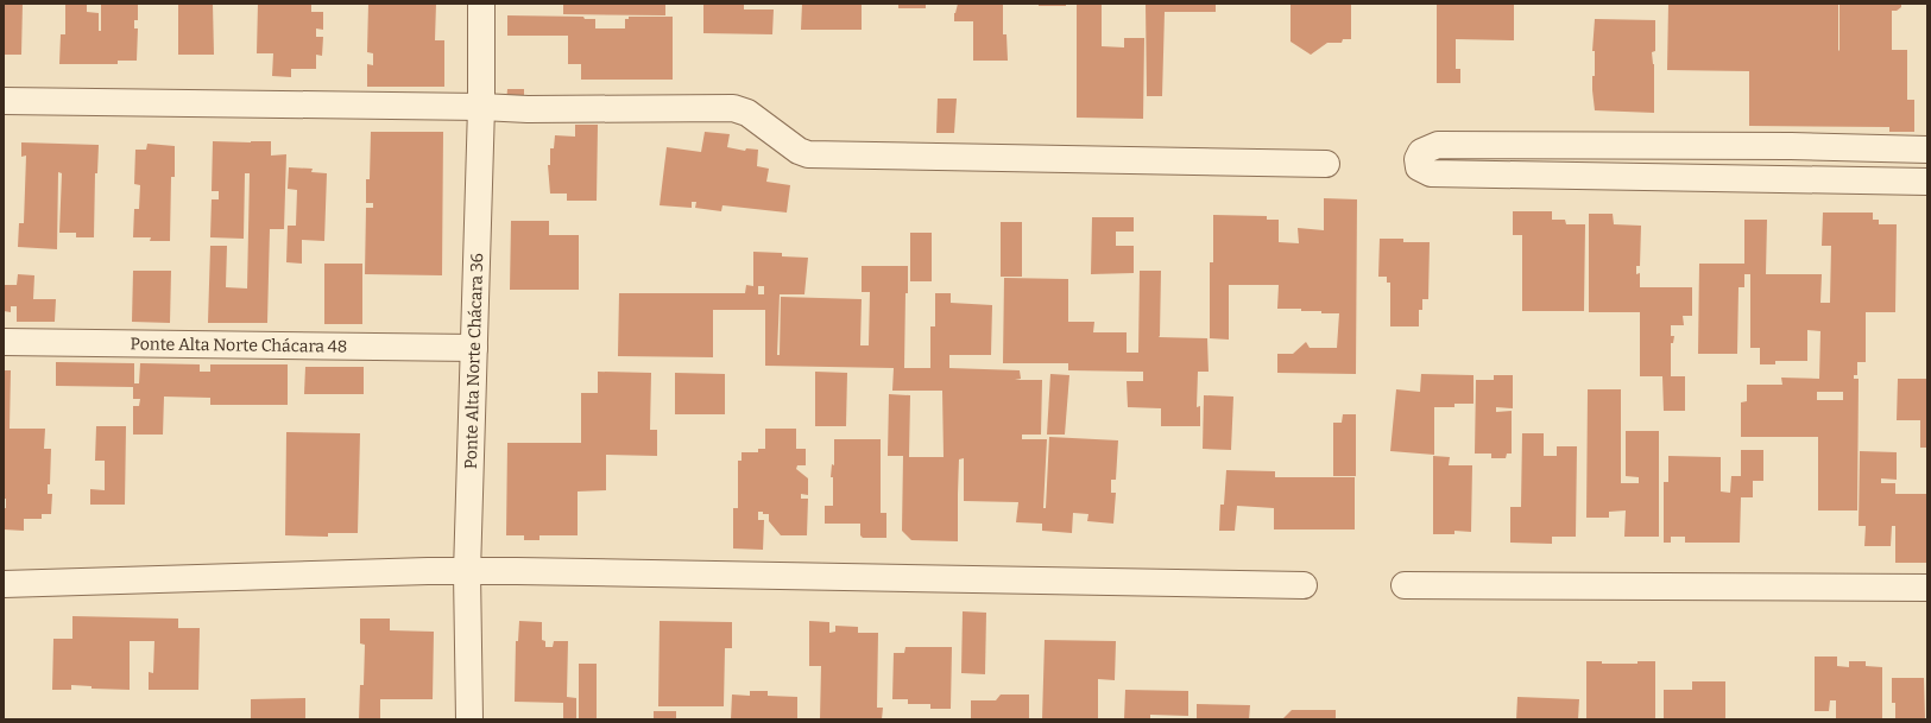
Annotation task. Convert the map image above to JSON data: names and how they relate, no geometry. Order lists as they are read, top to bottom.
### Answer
{
  "streets": {
    "street": ["Ponte Alta Norte Chácara 48", "Ponte Alta Norte Chácara 36"]
  },
  "crossings": [
    ["Ponte Alta Norte Chácara 48", "Ponte Alta Norte Chácara 36"]
  ]
}
